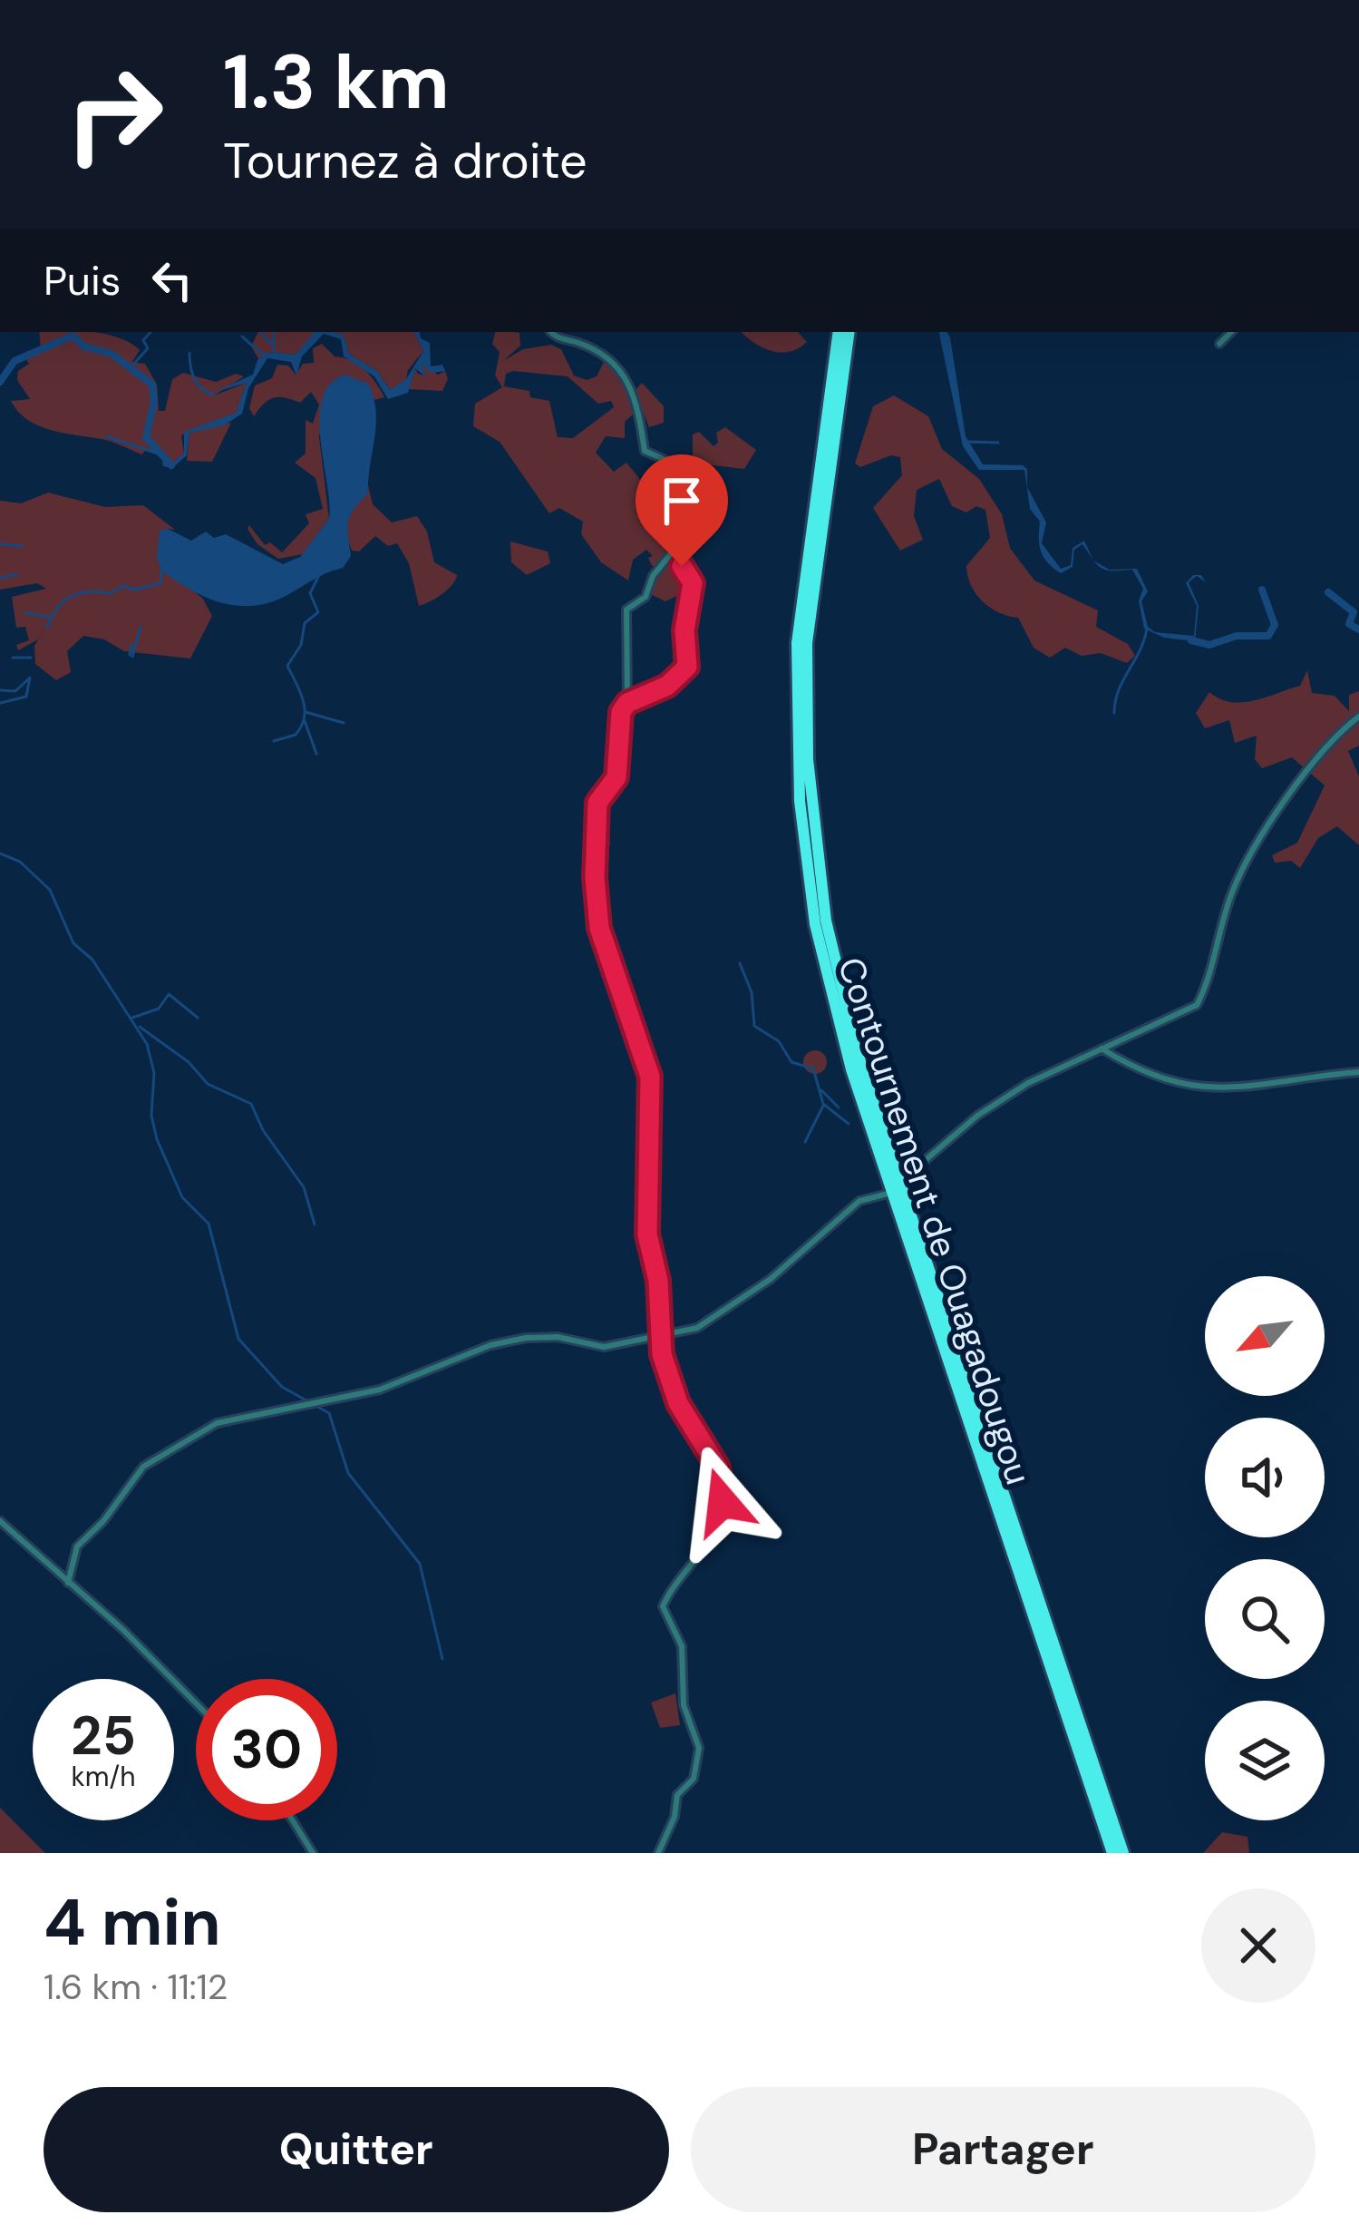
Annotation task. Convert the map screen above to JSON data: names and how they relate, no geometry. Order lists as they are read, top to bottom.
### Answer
{
  "streets": {
    "highway": ["Contournement de Ouagadougou"]
  },
  "north": "bottom left",
  "page": {
    "turn": ["1.3 km", "Tournez à droite"],
    "then": "Puis",
    "speed": "25 km/h",
    "limit": "30",
    "heading": ["4 min", "1.6 km · 11:12"],
    "buttons": ["Quitter", "Partager"]
  }
}
